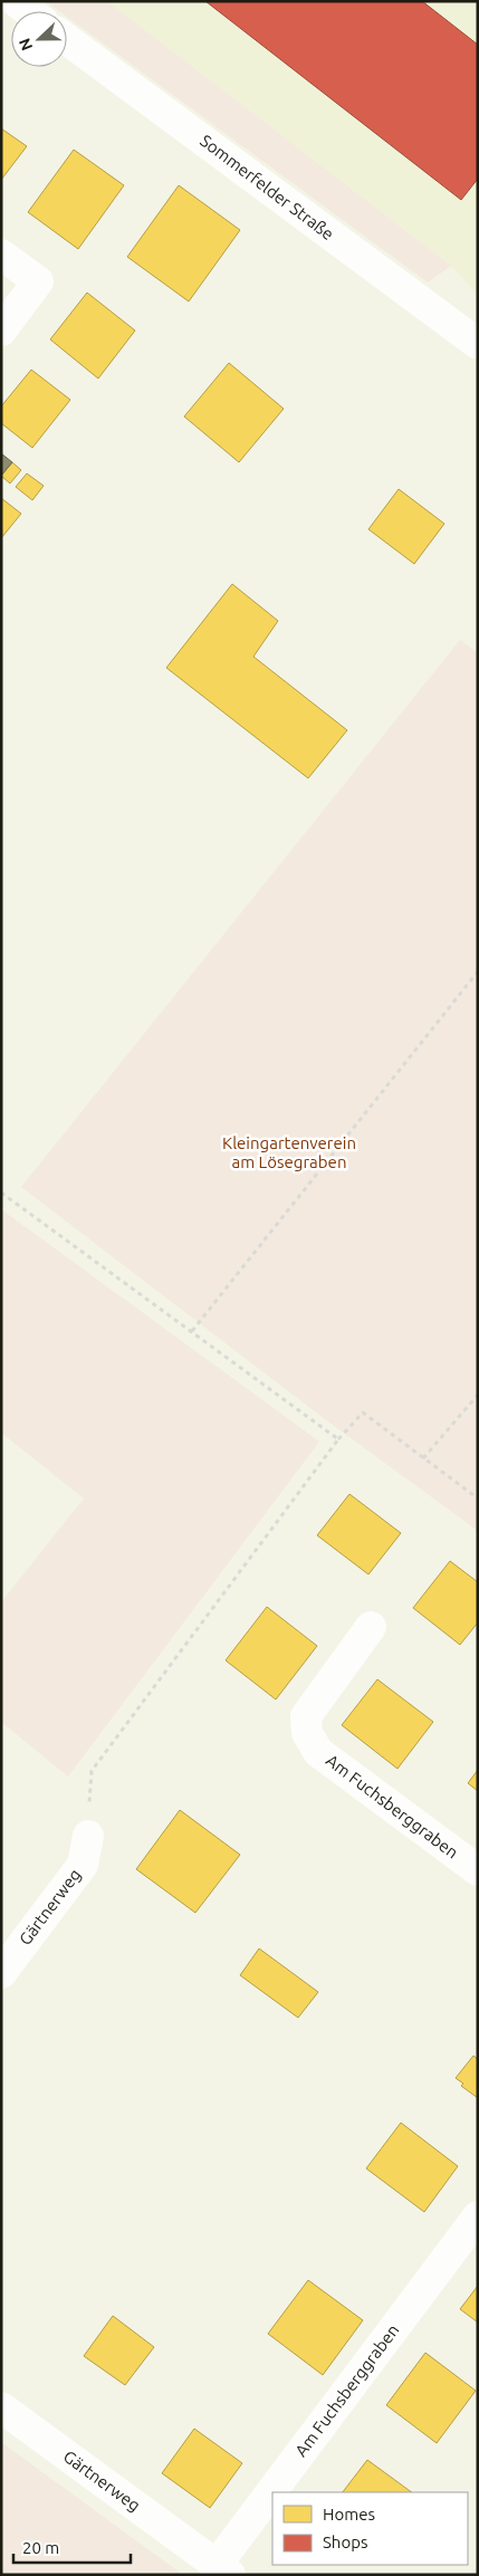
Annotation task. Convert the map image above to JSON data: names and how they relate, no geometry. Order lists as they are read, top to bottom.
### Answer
{
  "streets": {
    "street": ["Sommerfelder Straße", "Am Fuchsberggraben", "Gärtnerweg"]
  },
  "crossings": [
    ["Am Fuchsberggraben", "Gärtnerweg"]
  ],
  "parks": ["Kleingartenverein am Lösegraben"],
  "legend": ["Homes", "Shops"],
  "scale_bar": "20 m",
  "north": "left"
}
